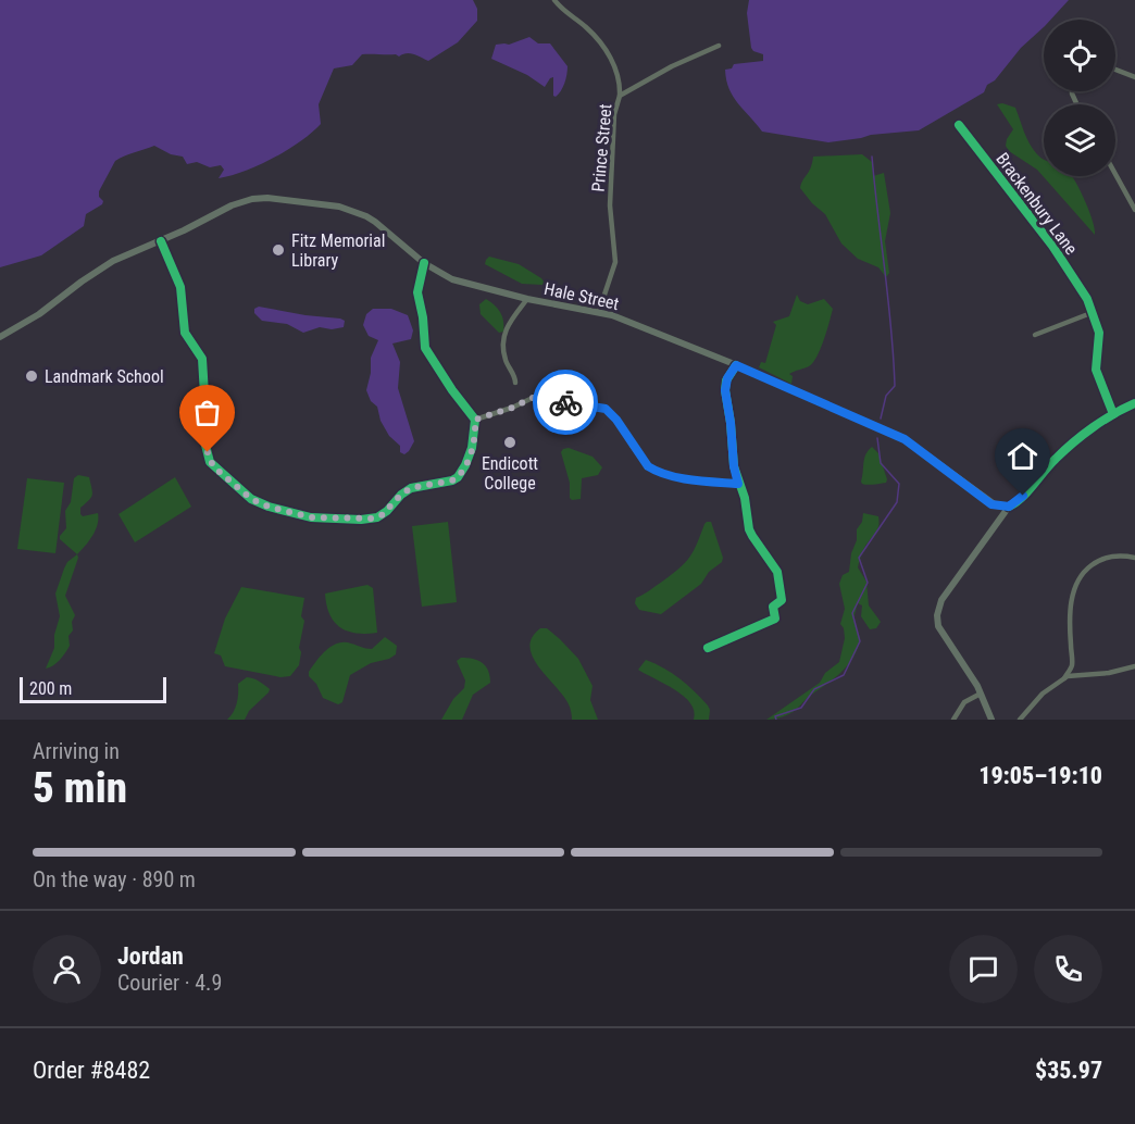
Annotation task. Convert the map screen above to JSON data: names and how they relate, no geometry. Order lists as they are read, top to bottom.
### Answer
{
  "streets": {
    "main road": ["Hale Street"],
    "street": ["Prince Street", "Brackenbury Lane"]
  },
  "crossings": [
    ["Prince Street", "Hale Street"]
  ],
  "places": ["Fitz Memorial Library", "Landmark School", "Endicott College"],
  "scale_bar": "200 m",
  "page": {
    "scale": "200 m",
    "heading": ["5 min", "Arriving in", "19:05–19:10"],
    "panel": [
      "Jordan",
      "Courier · 4.9",
      "Order #8482",
      "$35.97"
    ],
    "bar": "On the way · 890 m"
  }
}
